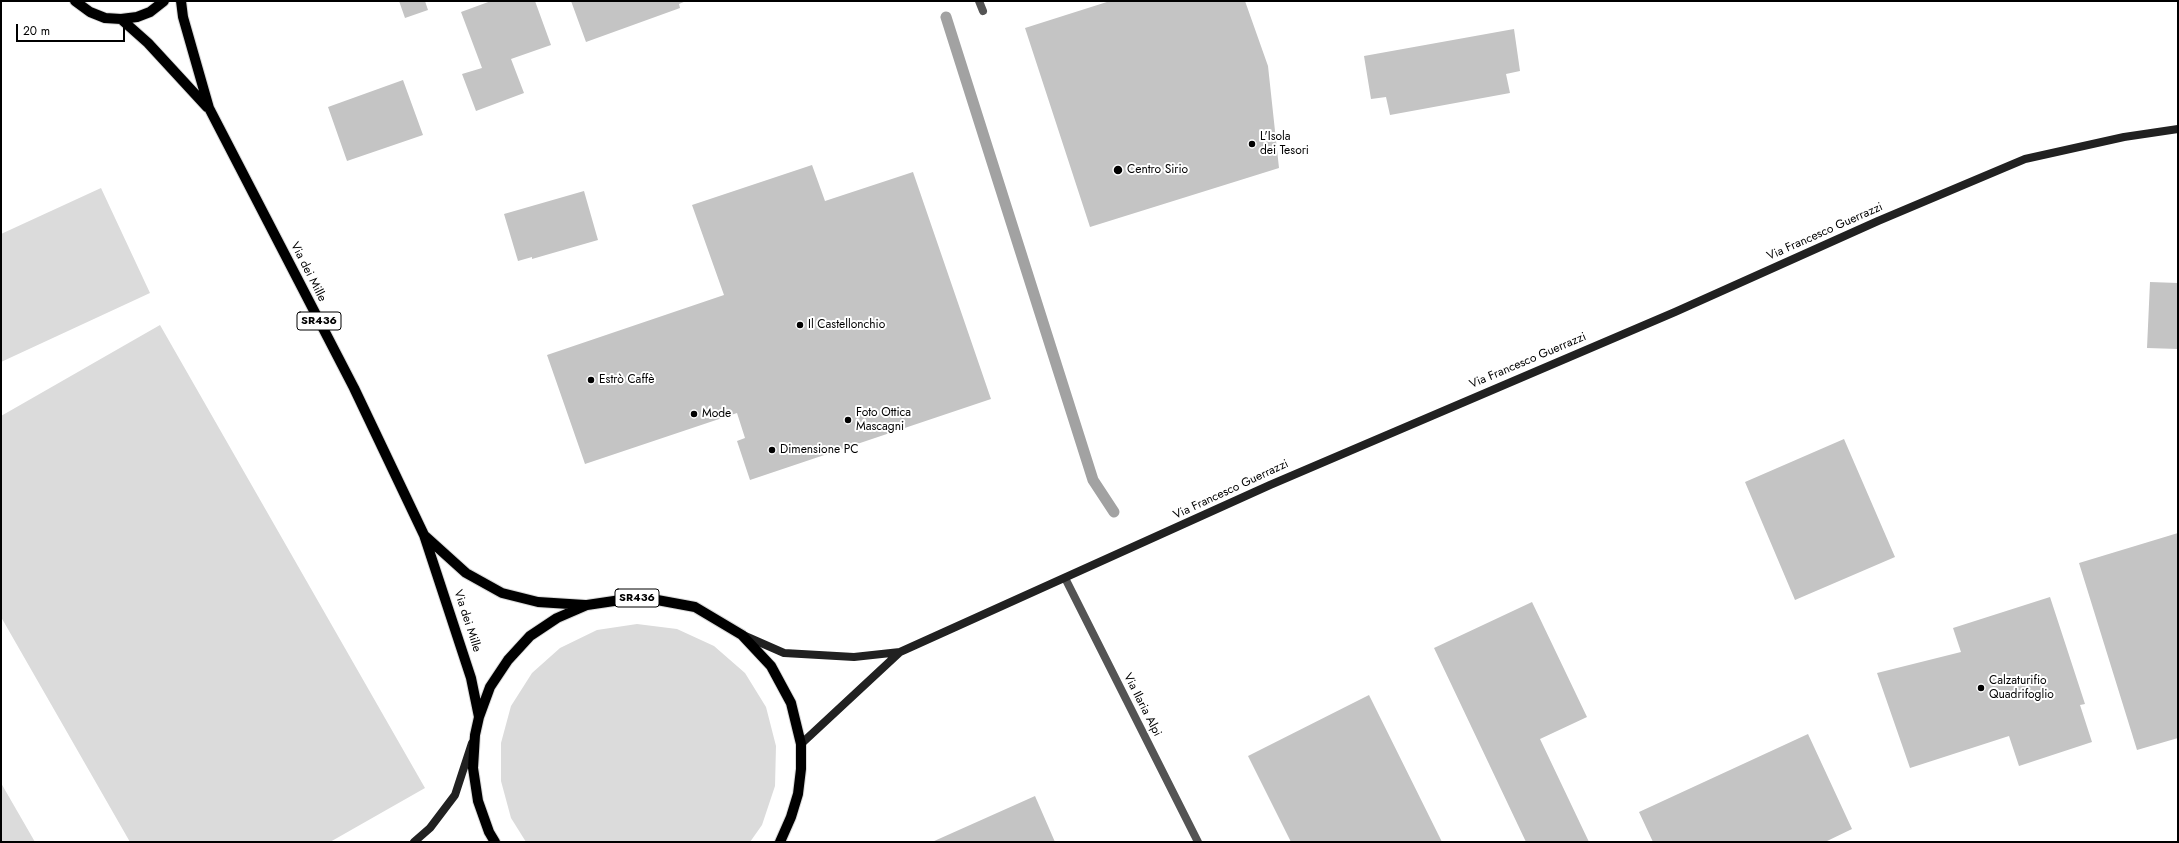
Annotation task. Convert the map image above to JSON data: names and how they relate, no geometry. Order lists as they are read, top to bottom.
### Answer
{
  "streets": {
    "main road": ["Via Francesco Guerrazzi", "Via dei Mille", "SR436"],
    "street": ["Via Ilaria Alpi"]
  },
  "crossings": [
    ["Via Francesco Guerrazzi", "SR436"],
    ["Via Francesco Guerrazzi", "Via Ilaria Alpi"],
    ["Via dei Mille", "SR436"]
  ],
  "places": [
    "L'Isola dei Tesori",
    "Centro Sirio",
    "Il Castellonchio",
    "Estrò Caffè",
    "Mode",
    "Foto Ottica Mascagni",
    "Dimensione PC",
    "Calzaturifio Quadrifoglio"
  ],
  "scale_bar": "20 m"
}
